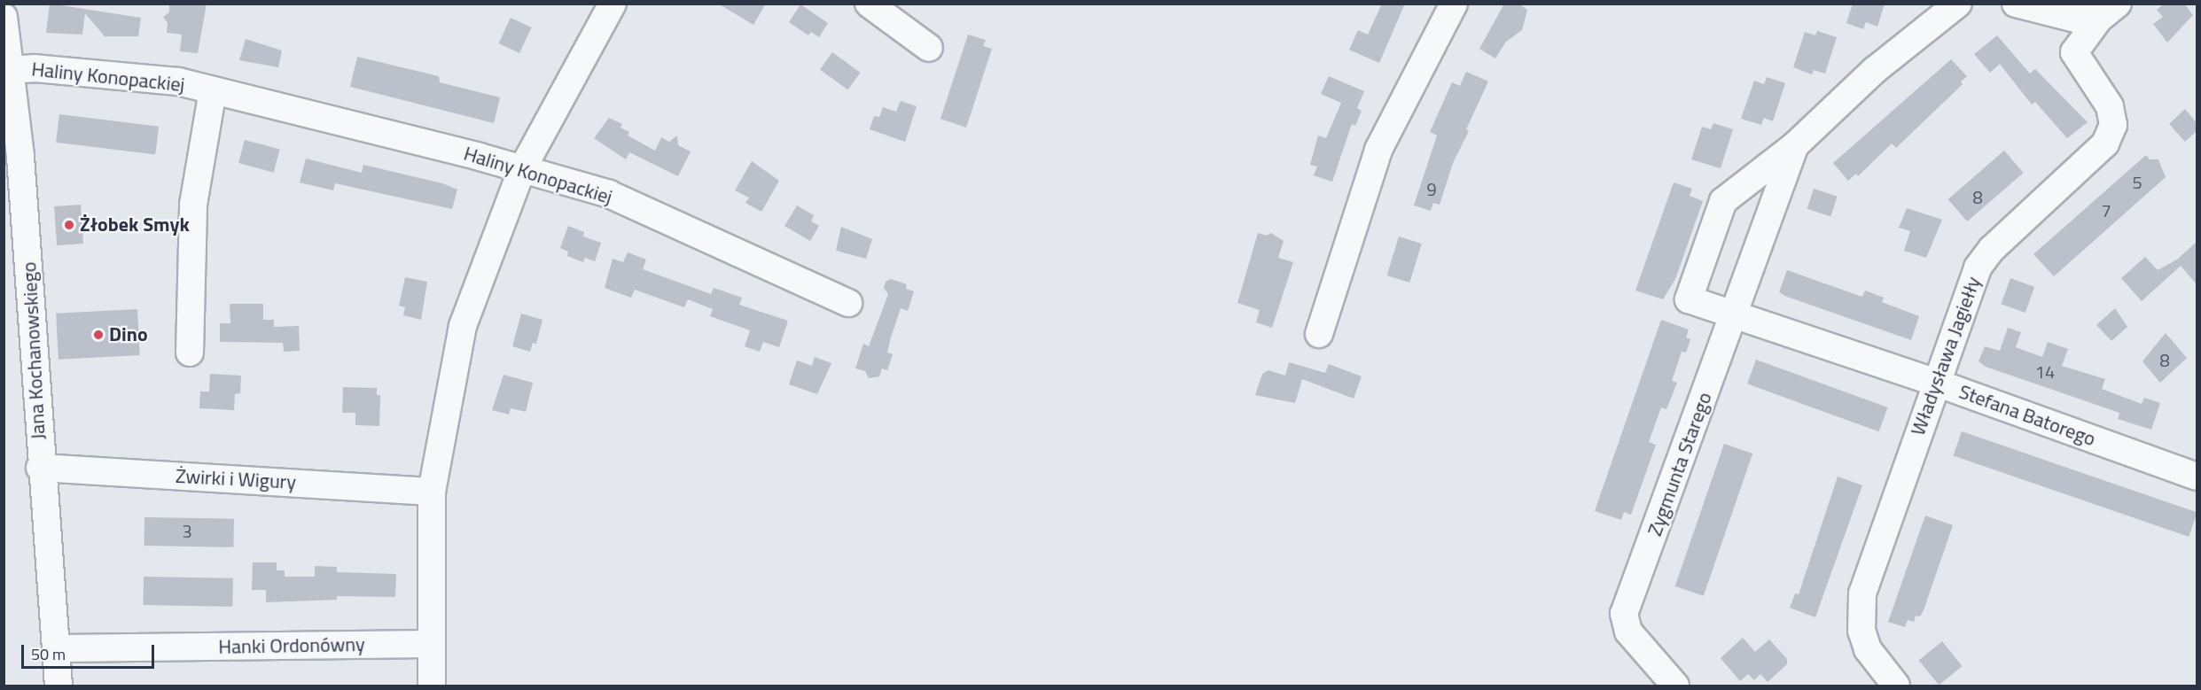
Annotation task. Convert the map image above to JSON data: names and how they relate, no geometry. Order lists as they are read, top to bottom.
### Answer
{
  "streets": {
    "street": [
      "Haliny Konopackiej",
      "Jana Kochanowskiego",
      "Władysława Jagiełły",
      "Stefana Batorego",
      "Zygmunta Starego",
      "Żwirki i Wigury",
      "Hanki Ordonówny"
    ]
  },
  "crossings": [
    ["Haliny Konopackiej", "Jana Kochanowskiego"],
    ["Jana Kochanowskiego", "Żwirki i Wigury"],
    ["Jana Kochanowskiego", "Hanki Ordonówny"],
    ["Władysława Jagiełły", "Stefana Batorego"],
    ["Stefana Batorego", "Zygmunta Starego"]
  ],
  "places": ["Żłobek Smyk", "Dino"],
  "house_numbers": [
    "5",
    "9",
    "8",
    "7",
    "8",
    "14",
    "3"
  ],
  "scale_bar": "50 m"
}
